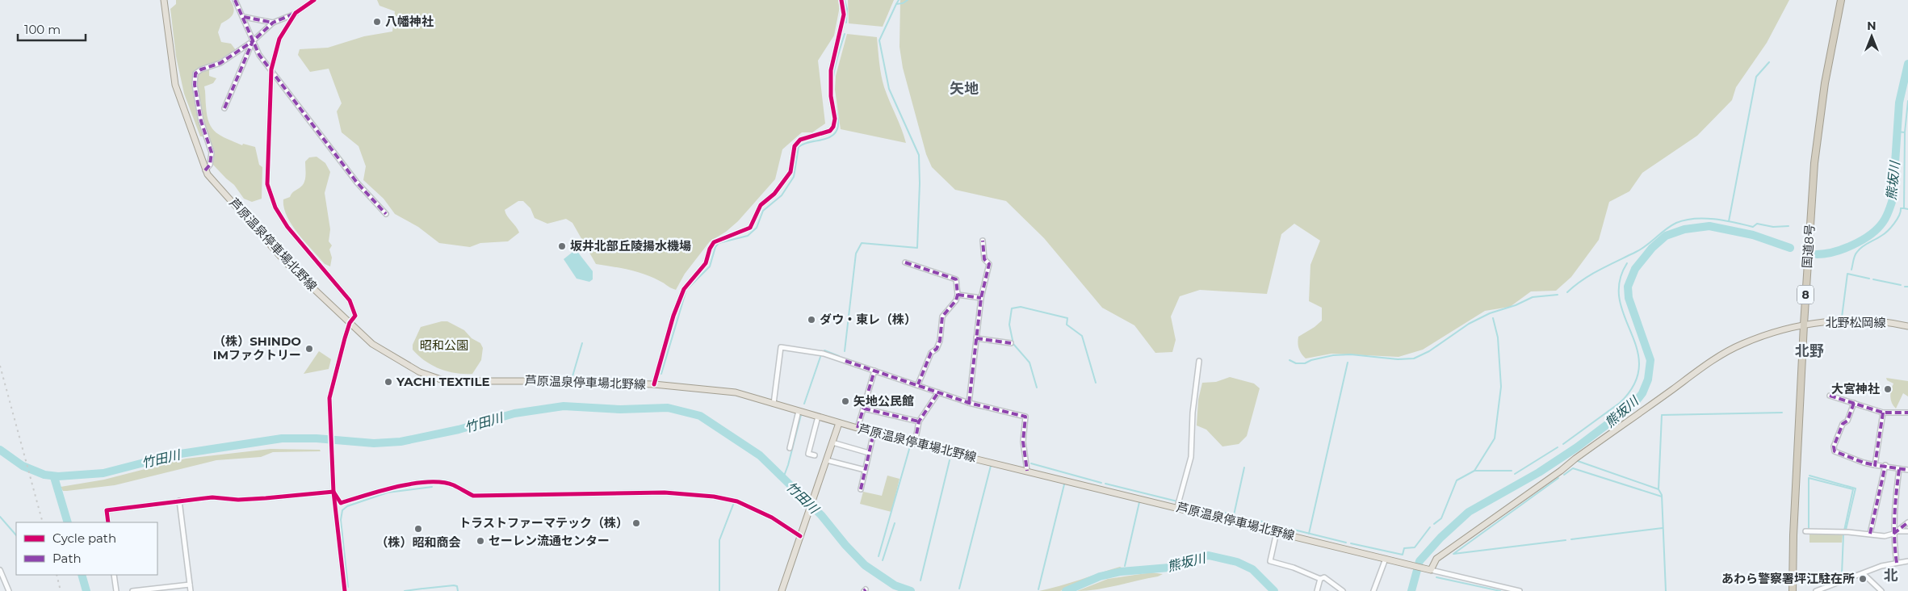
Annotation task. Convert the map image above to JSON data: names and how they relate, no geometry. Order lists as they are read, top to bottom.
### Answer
{
  "streets": {
    "highway": ["国道8号", "8"],
    "main road": ["芦原温泉停車場北野線", "北野松岡線"]
  },
  "crossings": [
    ["国道8号", "北野松岡線"]
  ],
  "districts": ["矢地", "北野", "北"],
  "water": ["熊坂川", "竹田川"],
  "parks": ["昭和公園"],
  "places": [
    "八幡神社",
    "坂井北部丘陵揚水機場",
    "ダウ・東レ（株）",
    "（株）SHINDO IMファクトリー",
    "YACHI TEXTILE",
    "大宮神社",
    "矢地公民館",
    "トラストファーマテック（株）",
    "（株）昭和商会",
    "セーレン流通センター",
    "あわら警察署坪江駐在所"
  ],
  "legend": ["Cycle path", "Path"],
  "scale_bar": "100 m",
  "north": "top"
}
